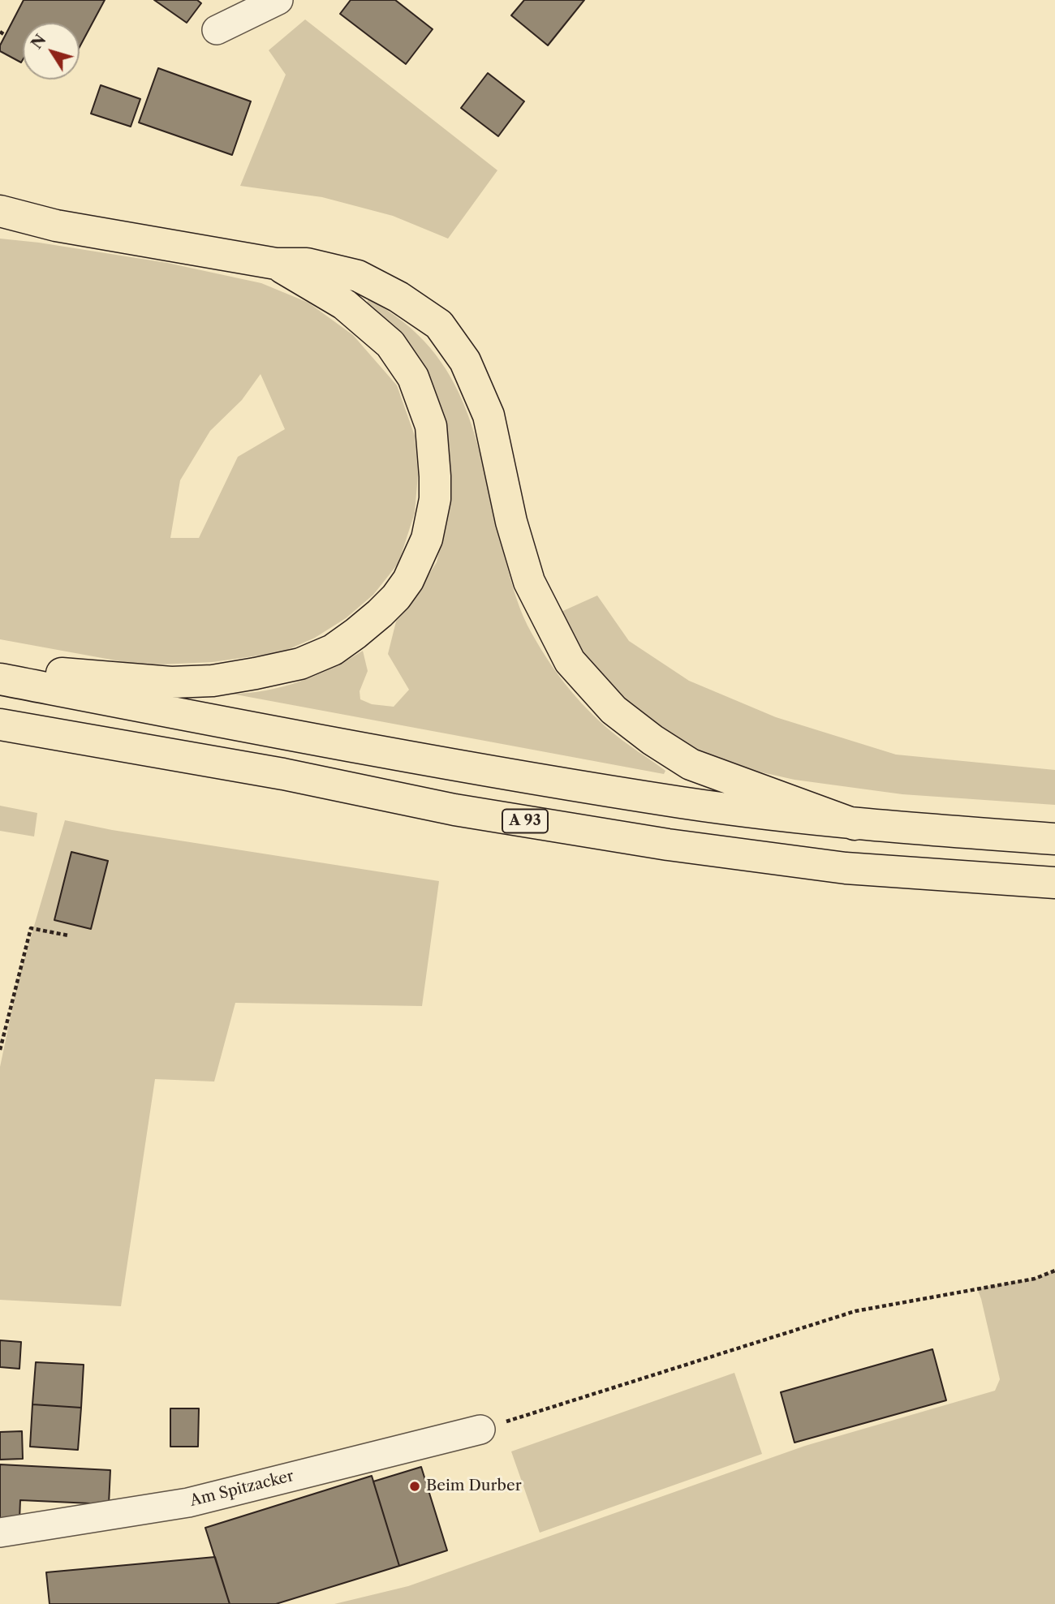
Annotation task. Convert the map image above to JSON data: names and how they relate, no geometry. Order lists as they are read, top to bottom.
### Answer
{
  "streets": {
    "highway": ["A 93"],
    "street": ["Am Spitzacker"]
  },
  "places": ["Beim Durber"],
  "north": "top left"
}
